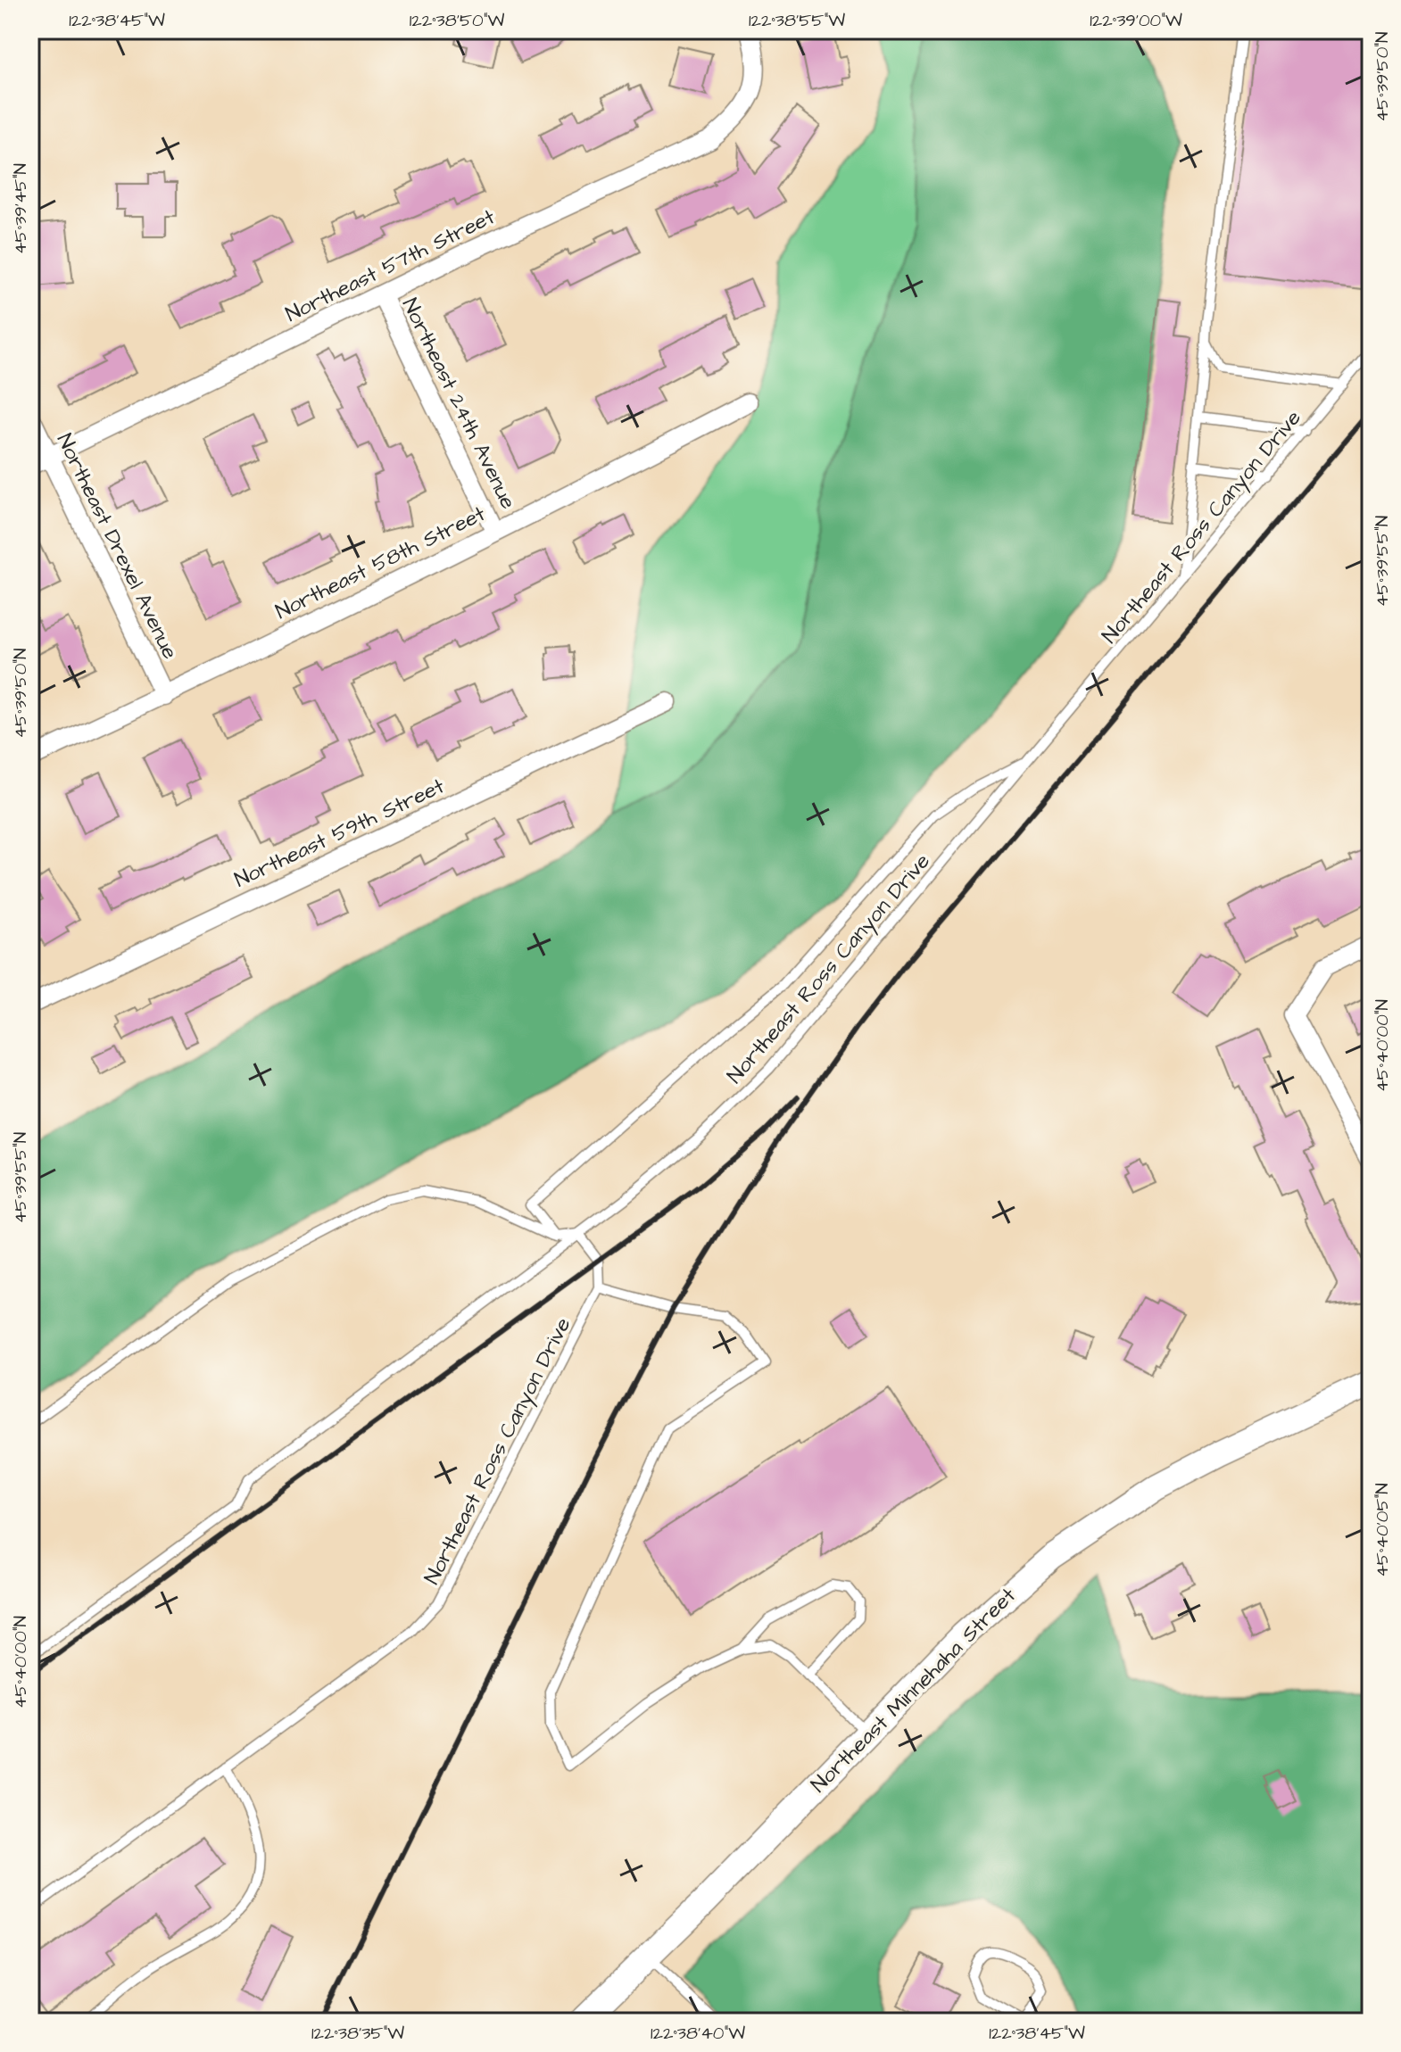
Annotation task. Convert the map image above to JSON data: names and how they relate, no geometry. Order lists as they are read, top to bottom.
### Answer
{
  "streets": {
    "main road": ["Northeast Minnehaha Street"],
    "street": [
      "Northeast 57th Street",
      "Northeast 24th Avenue",
      "Northeast Drexel Avenue",
      "Northeast 58th Street",
      "Northeast 59th Street"
    ],
    "lane": ["Northeast Ross Canyon Drive"]
  },
  "crossings": [
    ["Northeast 57th Street", "Northeast 24th Avenue"],
    ["Northeast 57th Street", "Northeast Drexel Avenue"],
    ["Northeast 24th Avenue", "Northeast 58th Street"],
    ["Northeast Drexel Avenue", "Northeast 58th Street"]
  ],
  "coordinates": [
    "122°38'45\"W",
    "122°38'50\"W",
    "122°38'55\"W",
    "122°39'00\"W",
    "45°39'50\"N",
    "45°39'45\"N",
    "45°39'55\"N",
    "45°40'00\"N",
    "45°40'05\"N",
    "122°38'35\"W",
    "122°38'40\"W"
  ]
}
